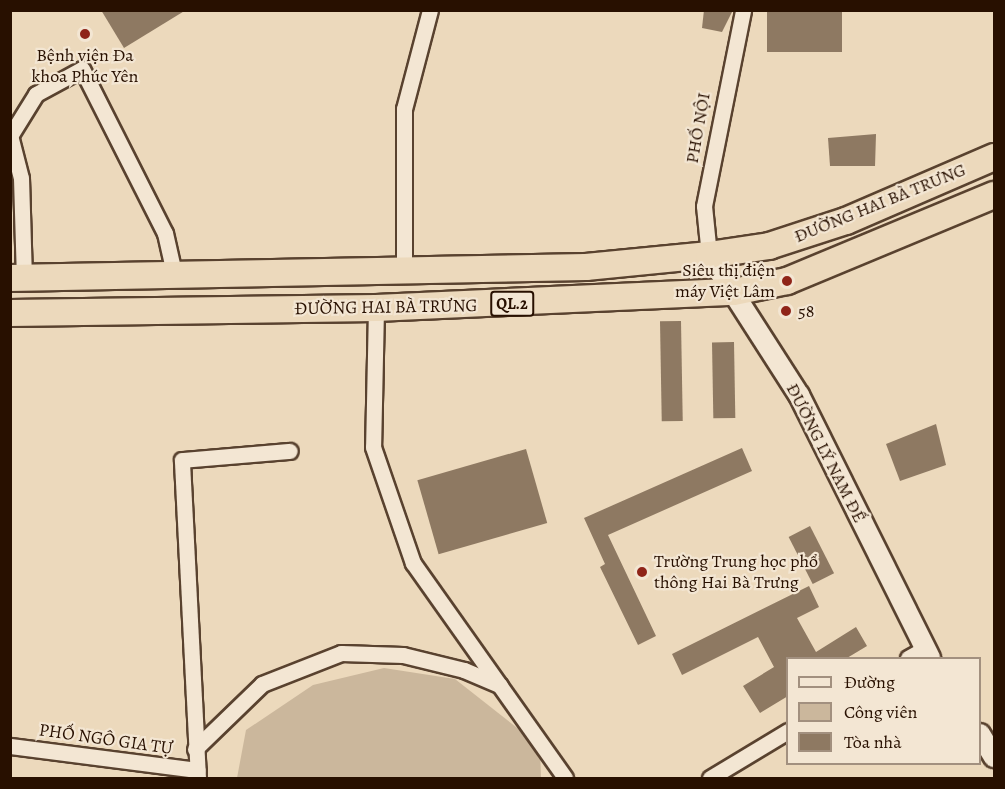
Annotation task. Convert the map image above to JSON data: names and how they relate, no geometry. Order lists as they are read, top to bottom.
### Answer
{
  "streets": {
    "highway": ["ĐƯỜNG HAI BÀ TRƯNG", "QL.2"],
    "street": ["PHỐ NỘI", "ĐƯỜNG LÝ NAM ĐẾ", "PHỐ NGÔ GIA TỰ"]
  },
  "crossings": [
    ["PHỐ NỘI", "ĐƯỜNG HAI BÀ TRƯNG"],
    ["PHỐ NỘI", "ĐƯỜNG LÝ NAM ĐẾ"],
    ["ĐƯỜNG HAI BÀ TRƯNG", "ĐƯỜNG LÝ NAM ĐẾ"]
  ],
  "places": [
    "Bệnh viện Đa khoa Phúc Yên",
    "Siêu thị điện máy Việt Lâm",
    "58",
    "Trường Trung học phổ thông Hai Bà Trưng"
  ],
  "legend": ["Đường", "Công viên", "Tòa nhà"]
}
